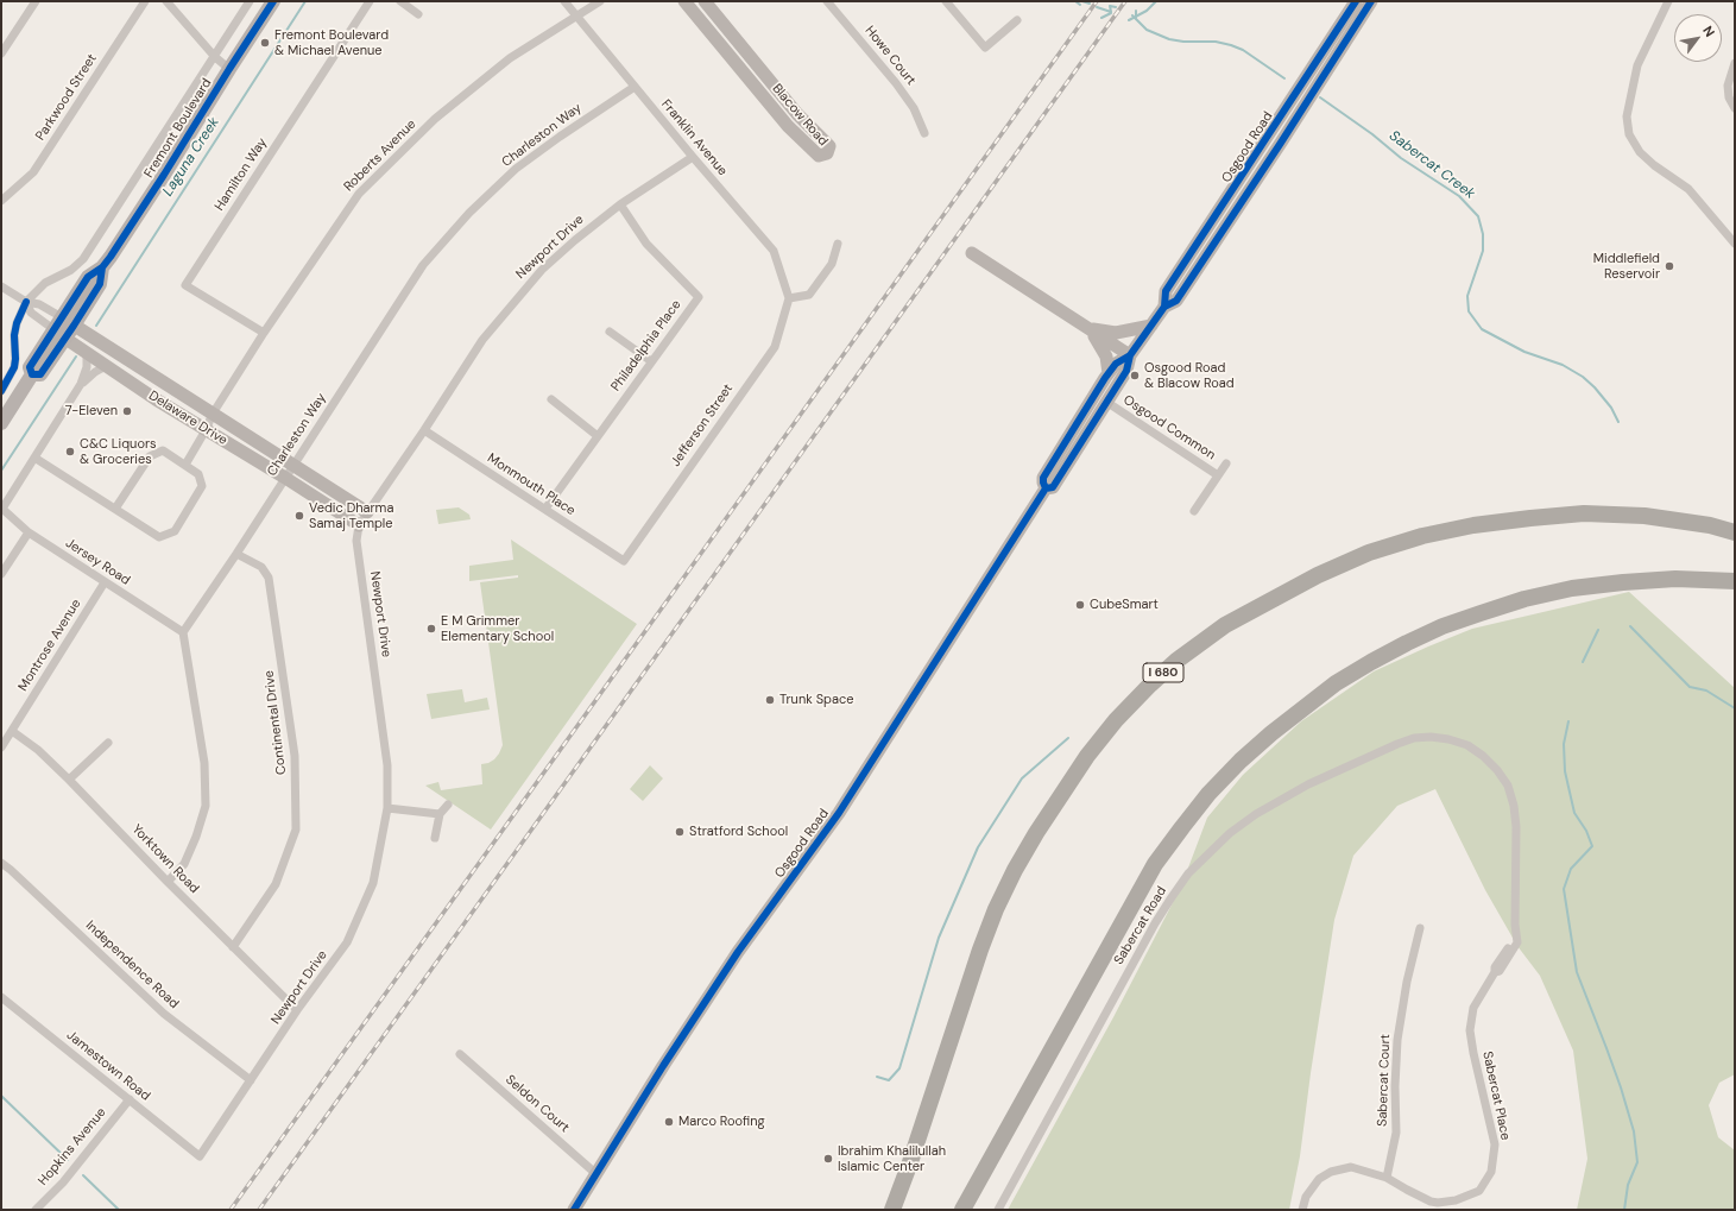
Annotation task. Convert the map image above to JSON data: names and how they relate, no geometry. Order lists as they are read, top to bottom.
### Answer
{
  "streets": {
    "highway": ["I 680"],
    "main road": [
      "Blacow Road",
      "Fremont Boulevard",
      "Osgood Road",
      "Delaware Drive"
    ],
    "street": [
      "Howe Court",
      "Parkwood Street",
      "Charleston Way",
      "Franklin Avenue",
      "Roberts Avenue",
      "Hamilton Way",
      "Newport Drive",
      "Philadelphia Place",
      "Jefferson Street",
      "Osgood Common",
      "Monmouth Place",
      "Jersey Road",
      "Montrose Avenue",
      "Continental Drive",
      "Yorktown Road",
      "Sabercat Road",
      "Independence Road",
      "Jamestown Road",
      "Sabercat Court",
      "Sabercat Place",
      "Seldon Court",
      "Hopkins Avenue"
    ]
  },
  "crossings": [
    ["Fremont Boulevard", "Delaware Drive"],
    ["Charleston Way", "Franklin Avenue"],
    ["Charleston Way", "Delaware Drive"],
    ["Charleston Way", "Jersey Road"],
    ["Charleston Way", "Continental Drive"],
    ["Franklin Avenue", "Roberts Avenue"],
    ["Franklin Avenue", "Newport Drive"],
    ["Franklin Avenue", "Jefferson Street"],
    ["Osgood Road", "Osgood Common"],
    ["Osgood Road", "Seldon Court"],
    ["Roberts Avenue", "Hamilton Way"],
    ["Roberts Avenue", "Delaware Drive"],
    ["Newport Drive", "Philadelphia Place"],
    ["Newport Drive", "Delaware Drive"],
    ["Newport Drive", "Monmouth Place"],
    ["Newport Drive", "Yorktown Road"],
    ["Newport Drive", "Independence Road"],
    ["Newport Drive", "Jamestown Road"],
    ["Philadelphia Place", "Monmouth Place"],
    ["Jefferson Street", "Monmouth Place"],
    ["Jersey Road", "Montrose Avenue"],
    ["Montrose Avenue", "Yorktown Road"],
    ["Continental Drive", "Yorktown Road"],
    ["Sabercat Road", "Sabercat Place"],
    ["Jamestown Road", "Hopkins Avenue"],
    ["Sabercat Court", "Sabercat Place"]
  ],
  "water": ["Laguna Creek", "Sabercat Creek"],
  "places": [
    "Fremont Boulevard & Michael Avenue",
    "Middlefield Reservoir",
    "Osgood Road & Blacow Road",
    "7-Eleven",
    "C&C Liquors & Groceries",
    "Vedic Dharma Samaj Temple",
    "CubeSmart",
    "E M Grimmer Elementary School",
    "Trunk Space",
    "Stratford School",
    "Marco Roofing",
    "Ibrahim Khalilullah Islamic Center"
  ],
  "north": "top right"
}
